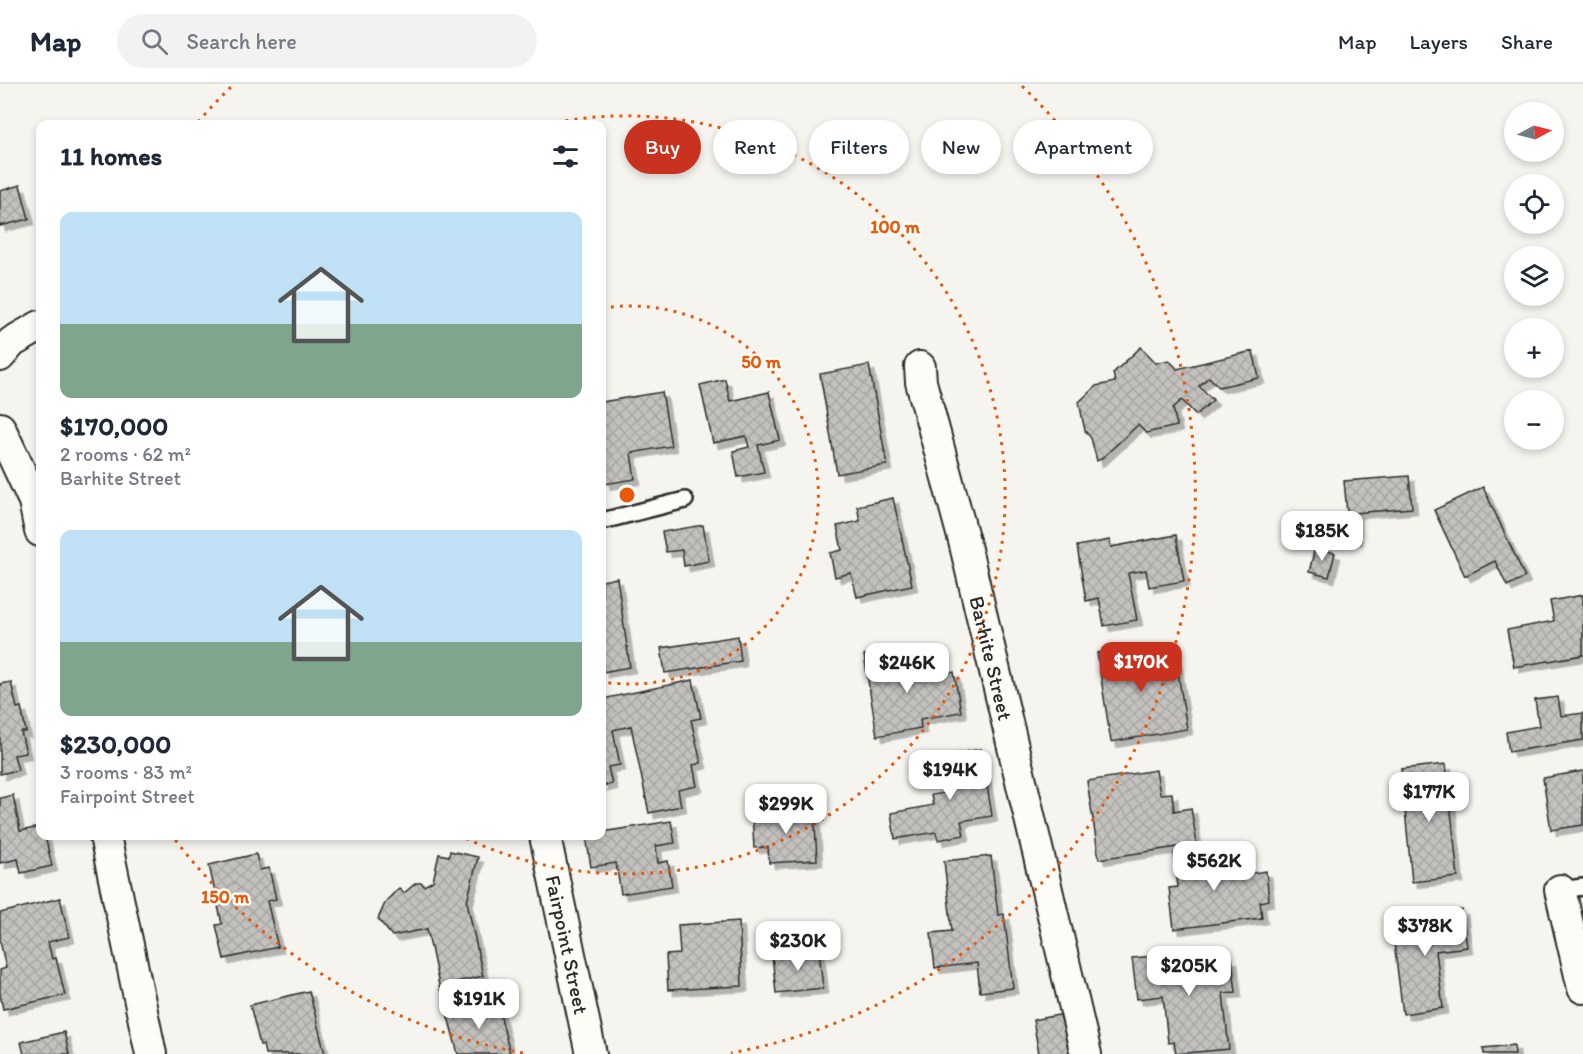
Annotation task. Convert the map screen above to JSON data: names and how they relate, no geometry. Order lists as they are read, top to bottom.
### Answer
{
  "streets": {
    "street": ["Barhite Street", "Fairpoint Street"]
  },
  "north": "right",
  "page": {
    "header": "Map",
    "search": "Search here",
    "nav": ["Map", "Layers", "Share"],
    "map_buttons": ["+", "−"],
    "chip": [
      "Buy",
      "Rent",
      "Filters",
      "New",
      "Apartment"
    ],
    "heading": "11 homes",
    "list": [
      {
        "name": "$170,000",
        "note": "2 rooms · 62 m² · Barhite Street"
      },
      {
        "name": "$230,000",
        "note": "3 rooms · 83 m² · Fairpoint Street"
      }
    ],
    "price": [
      "$185K",
      "$170K",
      "$246K",
      "$194K",
      "$177K",
      "$299K",
      "$562K",
      "$378K",
      "$230K",
      "$205K",
      "$191K"
    ]
  },
  "rings": ["100 m", "50 m", "150 m"]
}
